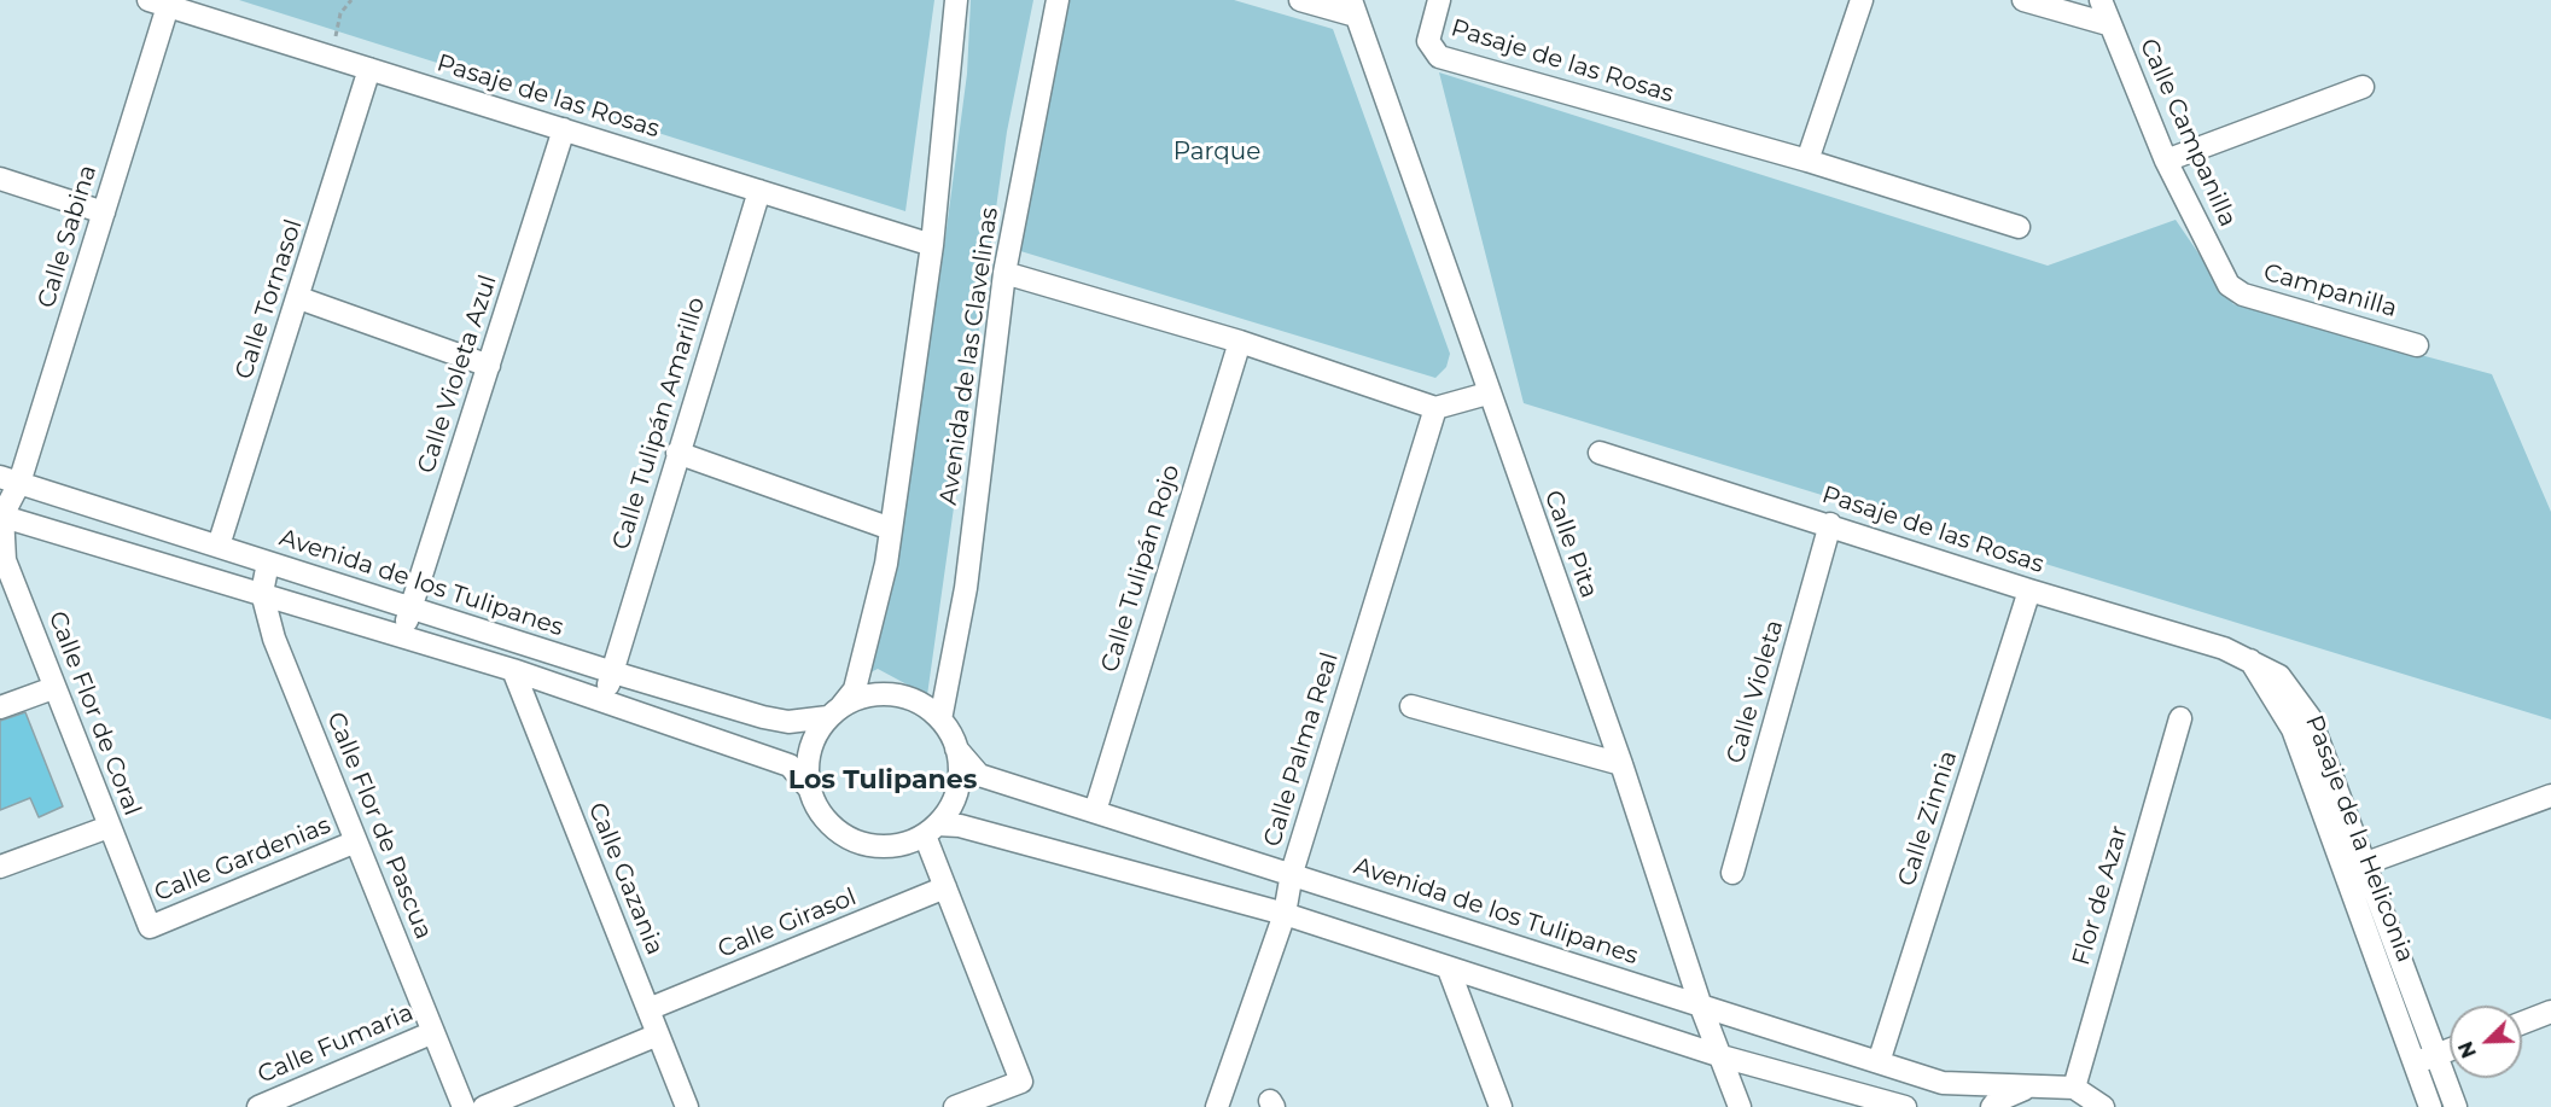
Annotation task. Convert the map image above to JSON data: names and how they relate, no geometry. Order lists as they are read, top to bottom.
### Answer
{
  "streets": {
    "street": [
      "Pasaje de las Rosas",
      "Calle Campanilla",
      "Calle Sabina",
      "Campanilla",
      "Calle Tornasol",
      "Avenida de las Clavelinas",
      "Calle Violeta Azul",
      "Calle Tulipán Amarillo",
      "Calle Pita",
      "Calle Tulipán Rojo",
      "Avenida de los Tulipanes",
      "Calle Violeta",
      "Calle Flor de Coral",
      "Calle Palma Real",
      "Calle Zinnia",
      "Calle Flor de Pascua",
      "Pasaje de la Heliconia",
      "Calle Gardenias",
      "Calle Gazania",
      "Flor de Azar",
      "Calle Girasol",
      "Calle Fumaria"
    ]
  },
  "crossings": [
    ["Pasaje de las Rosas", "Calle Sabina"],
    ["Pasaje de las Rosas", "Calle Tornasol"],
    ["Pasaje de las Rosas", "Calle Violeta Azul"],
    ["Pasaje de las Rosas", "Calle Tulipán Amarillo"],
    ["Pasaje de las Rosas", "Calle Violeta"],
    ["Pasaje de las Rosas", "Calle Zinnia"],
    ["Pasaje de las Rosas", "Pasaje de la Heliconia"],
    ["Calle Campanilla", "Campanilla"],
    ["Calle Sabina", "Avenida de los Tulipanes"],
    ["Calle Sabina", "Calle Flor de Coral"],
    ["Calle Tornasol", "Avenida de los Tulipanes"],
    ["Avenida de las Clavelinas", "Avenida de los Tulipanes"],
    ["Calle Violeta Azul", "Avenida de los Tulipanes"],
    ["Calle Tulipán Amarillo", "Avenida de los Tulipanes"],
    ["Calle Pita", "Avenida de los Tulipanes"],
    ["Calle Tulipán Rojo", "Avenida de los Tulipanes"],
    ["Avenida de los Tulipanes", "Calle Palma Real"],
    ["Avenida de los Tulipanes", "Calle Zinnia"],
    ["Avenida de los Tulipanes", "Calle Flor de Pascua"],
    ["Avenida de los Tulipanes", "Flor de Azar"],
    ["Calle Flor de Coral", "Calle Gardenias"],
    ["Calle Flor de Pascua", "Calle Gardenias"],
    ["Calle Flor de Pascua", "Calle Fumaria"],
    ["Calle Gazania", "Calle Girasol"]
  ],
  "districts": ["Los Tulipanes"],
  "parks": ["Parque"],
  "north": "bottom left"
}
